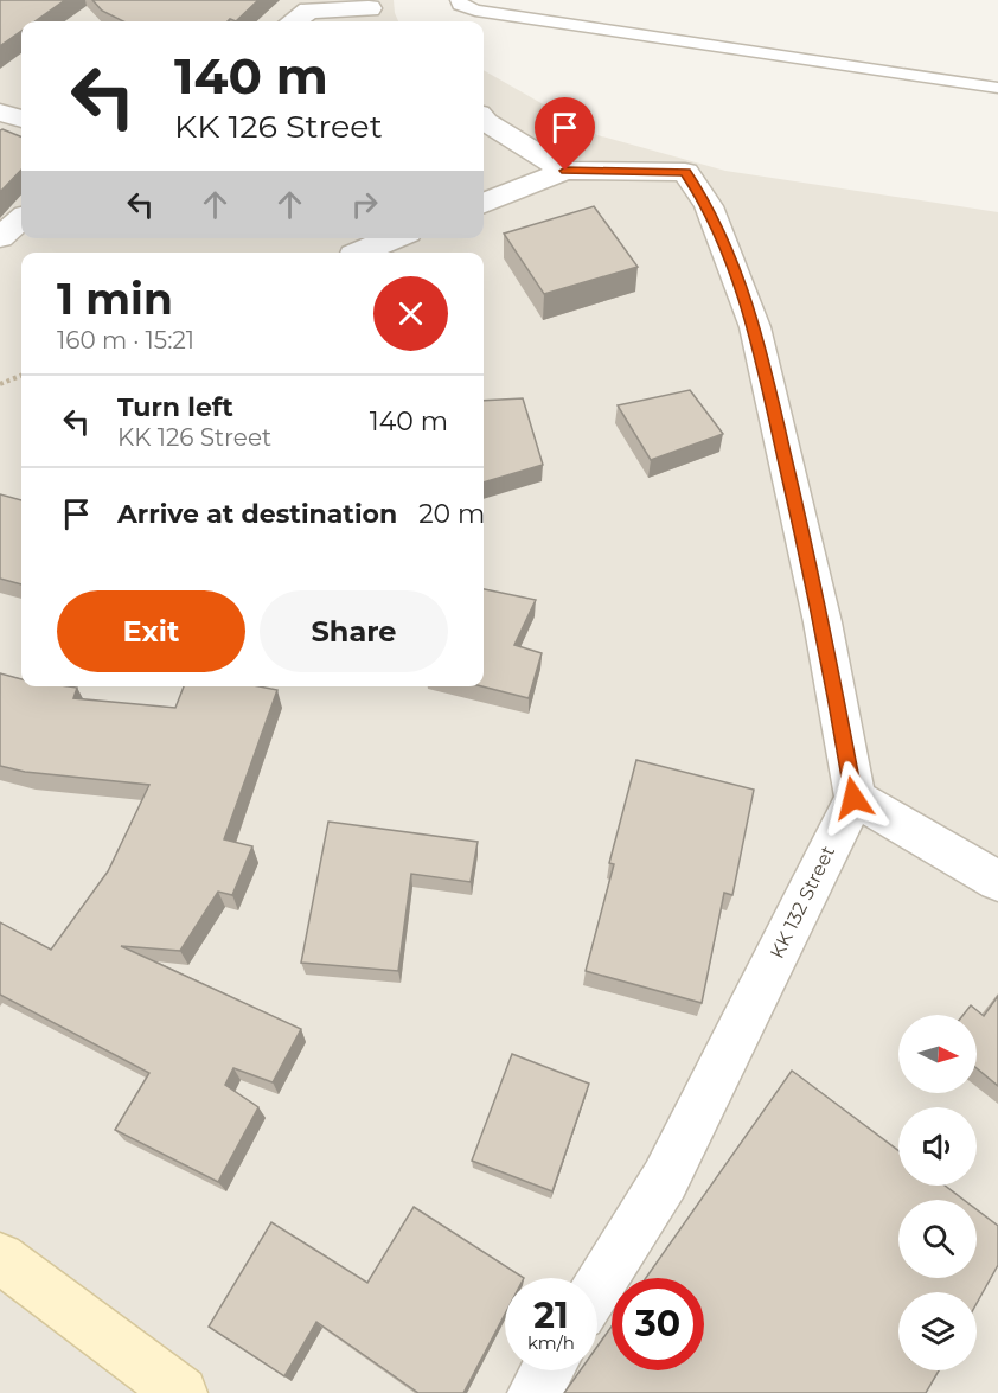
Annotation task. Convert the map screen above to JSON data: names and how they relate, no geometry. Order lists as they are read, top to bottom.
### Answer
{
  "streets": {
    "street": ["KK 132 Street"]
  },
  "north": "right",
  "page": {
    "turn": ["140 m", "KK 126 Street"],
    "heading": ["1 min", "160 m · 15:21"],
    "list": [
      {
        "name": "Turn left",
        "note": "KK 126 Street",
        "value": "140 m"
      },
      {
        "name": "Arrive at destination",
        "value": "20 m"
      }
    ],
    "buttons": ["Exit", "Share"],
    "speed": "21 km/h",
    "limit": "30"
  }
}
